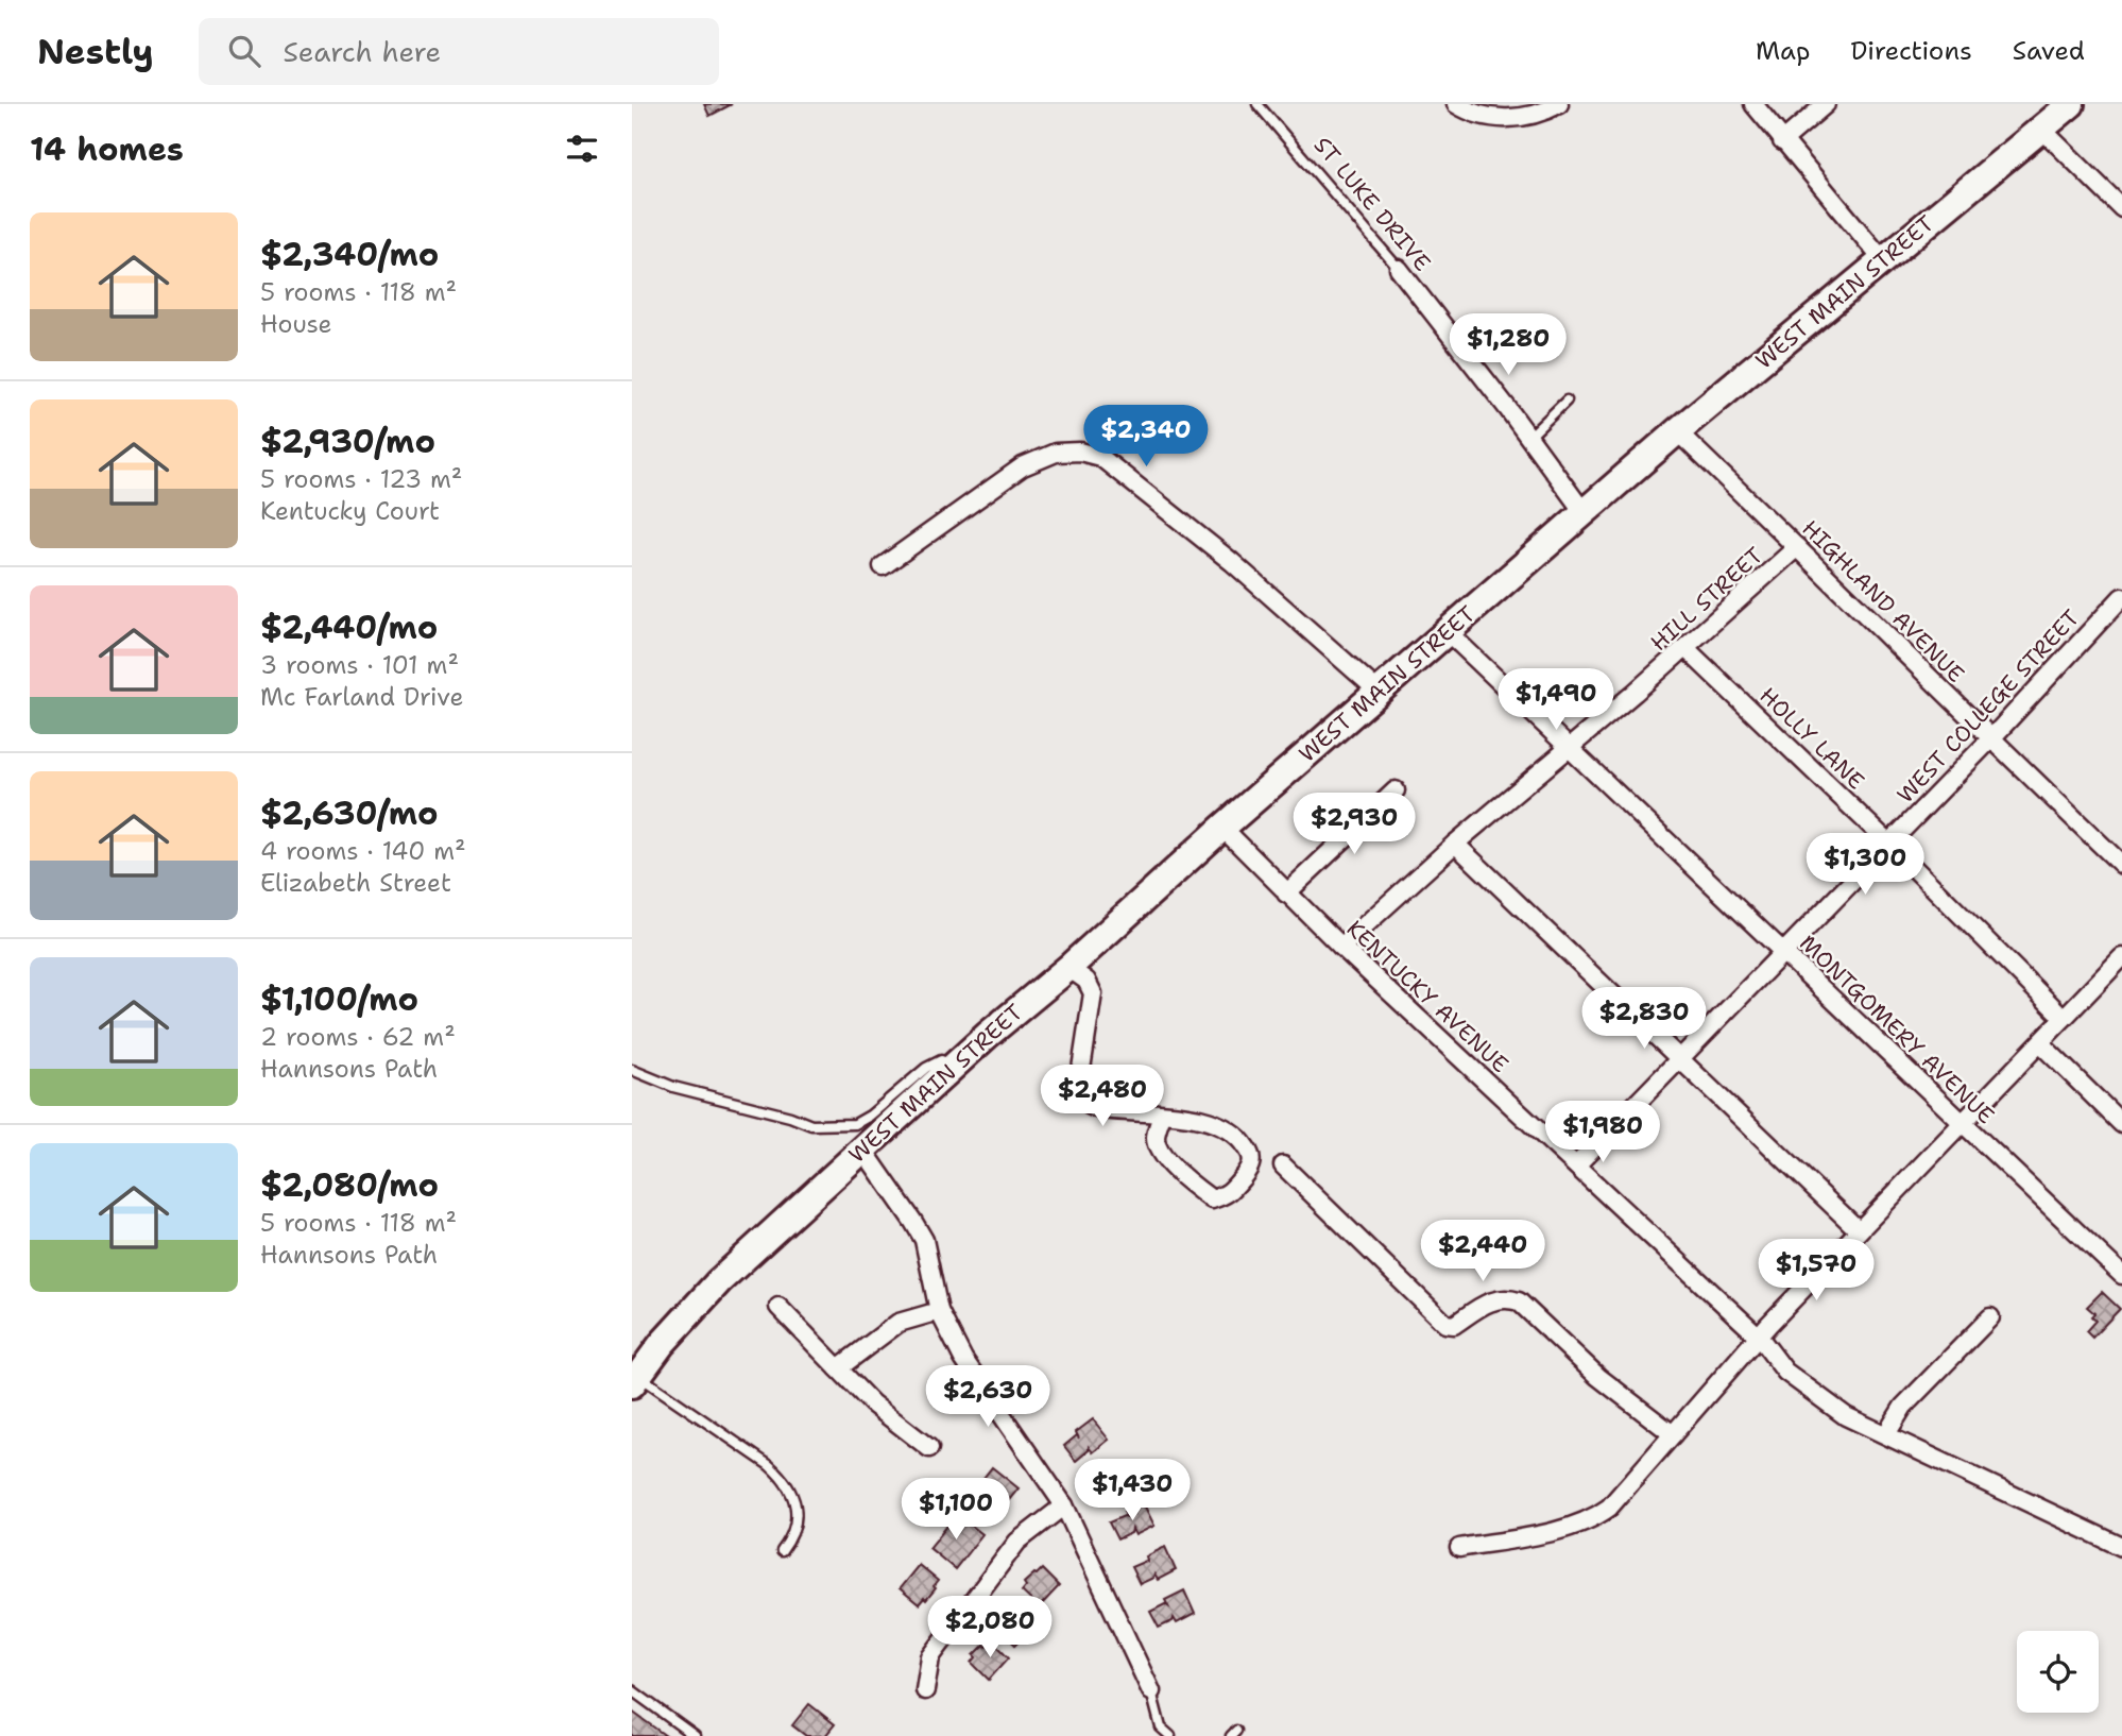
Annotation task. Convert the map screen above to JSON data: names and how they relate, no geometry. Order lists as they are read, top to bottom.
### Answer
{
  "streets": {
    "main road": ["WEST MAIN STREET"],
    "street": [
      "ST LUKE DRIVE",
      "HILL STREET",
      "HIGHLAND AVENUE",
      "WEST COLLEGE STREET",
      "HOLLY LANE",
      "KENTUCKY AVENUE",
      "MONTGOMERY AVENUE"
    ]
  },
  "crossings": [
    ["ST LUKE DRIVE", "WEST MAIN STREET"],
    ["WEST MAIN STREET", "HIGHLAND AVENUE"],
    ["WEST MAIN STREET", "KENTUCKY AVENUE"],
    ["WEST MAIN STREET", "MONTGOMERY AVENUE"],
    ["HILL STREET", "HIGHLAND AVENUE"],
    ["HILL STREET", "HOLLY LANE"],
    ["HILL STREET", "KENTUCKY AVENUE"],
    ["HILL STREET", "MONTGOMERY AVENUE"],
    ["HIGHLAND AVENUE", "WEST COLLEGE STREET"],
    ["WEST COLLEGE STREET", "HOLLY LANE"],
    ["WEST COLLEGE STREET", "KENTUCKY AVENUE"],
    ["WEST COLLEGE STREET", "MONTGOMERY AVENUE"]
  ],
  "page": {
    "header": "Nestly",
    "search": "Search here",
    "nav": ["Map", "Directions", "Saved"],
    "heading": "14 homes",
    "list": [
      {
        "name": "$2,340/mo",
        "note": "5 rooms · 118 m² · House"
      },
      {
        "name": "$2,930/mo",
        "note": "5 rooms · 123 m² · Kentucky Court"
      },
      {
        "name": "$2,440/mo",
        "note": "3 rooms · 101 m² · Mc Farland Drive"
      },
      {
        "name": "$2,630/mo",
        "note": "4 rooms · 140 m² · Elizabeth Street"
      },
      {
        "name": "$1,100/mo",
        "note": "2 rooms · 62 m² · Hannsons Path"
      },
      {
        "name": "$2,080/mo",
        "note": "5 rooms · 118 m² · Hannsons Path"
      }
    ],
    "price": [
      "$1,280",
      "$2,340",
      "$1,490",
      "$2,930",
      "$1,300",
      "$2,830",
      "$2,480",
      "$1,980",
      "$2,440",
      "$1,570",
      "$2,630",
      "$1,430",
      "$1,100",
      "$2,080"
    ]
  }
}
